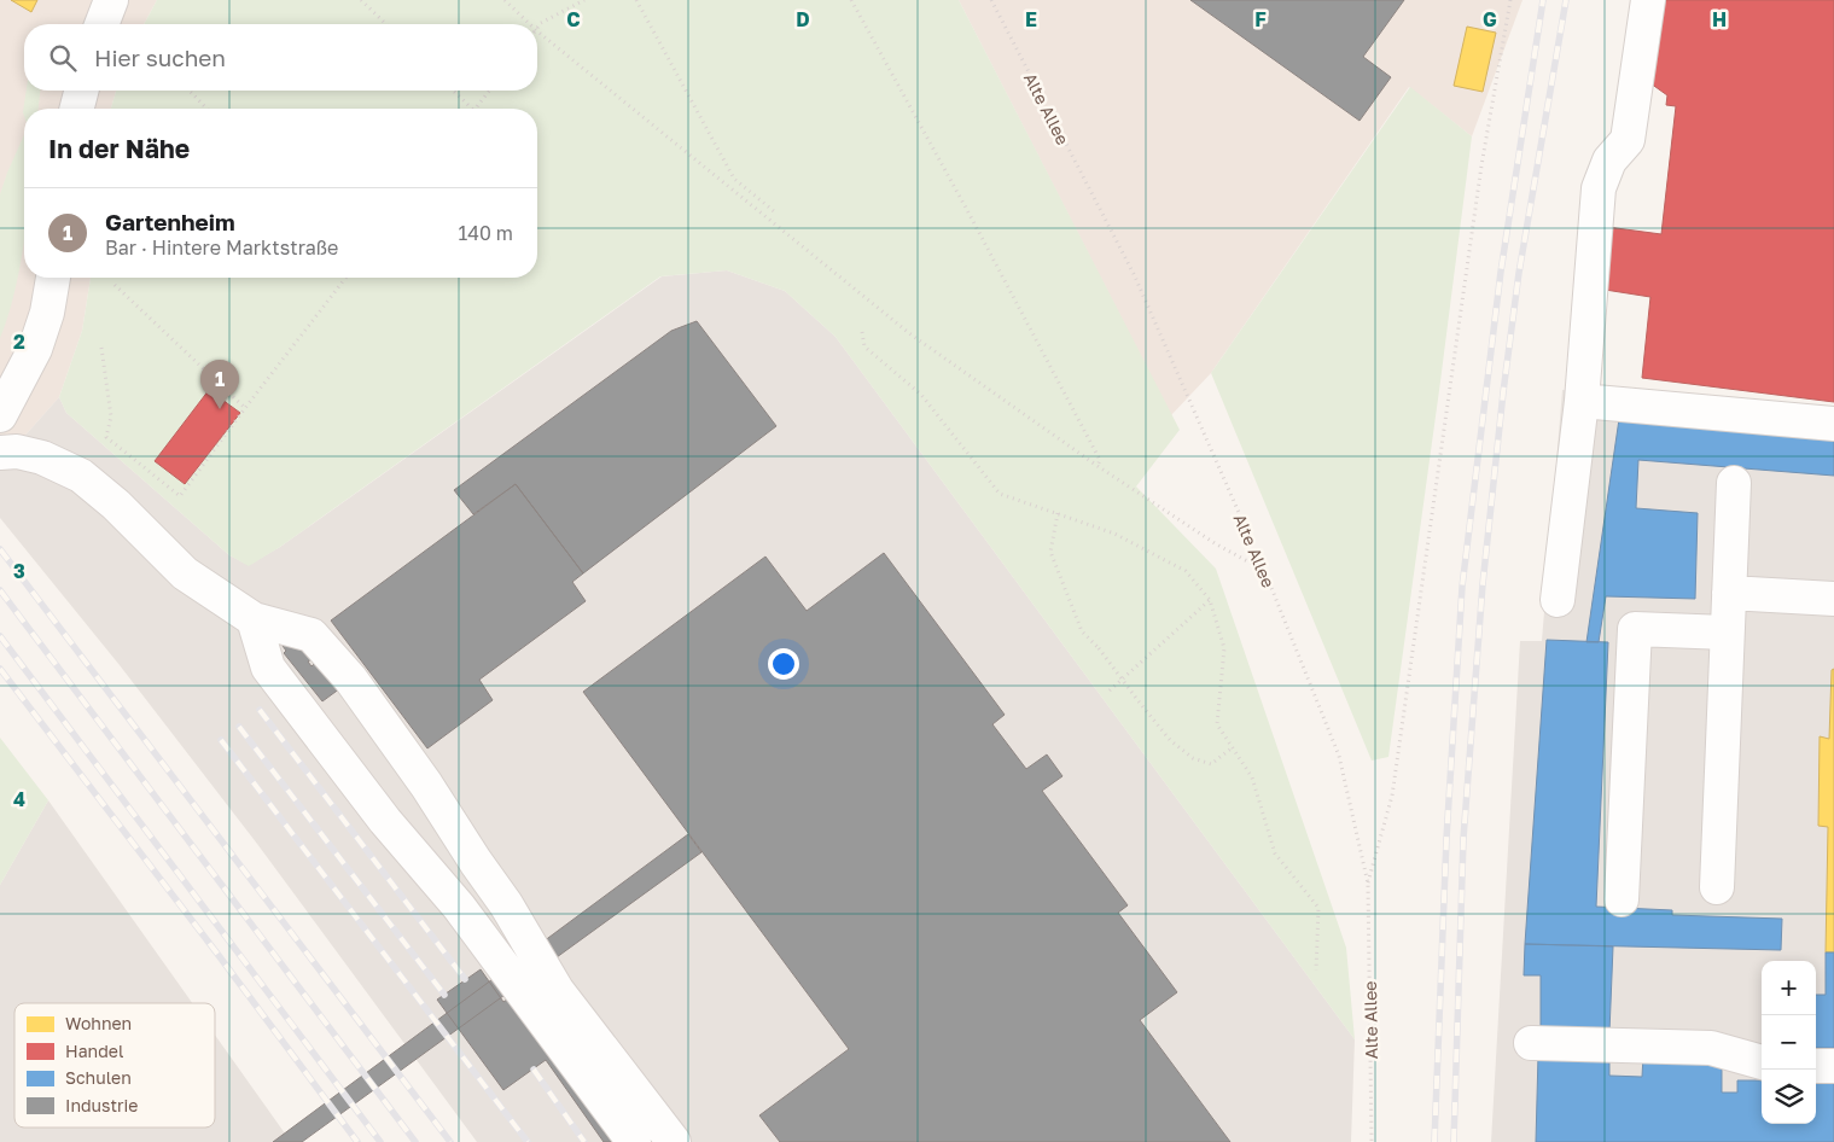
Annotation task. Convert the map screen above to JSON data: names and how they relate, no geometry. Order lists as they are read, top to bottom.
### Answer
{
  "streets": {
    "path": ["Alte Allee"]
  },
  "legend": [
    "Wohnen",
    "Handel",
    "Schulen",
    "Industrie"
  ],
  "page": {
    "search": "Hier suchen",
    "heading": "In der Nähe",
    "list": [
      {
        "mark": "1",
        "name": "Gartenheim",
        "note": "Bar · Hintere Marktstraße",
        "value": "140 m"
      }
    ],
    "pins": "1",
    "map_buttons": ["+", "−"]
  },
  "grid": {
    "columns": [
      "C",
      "D",
      "E",
      "F",
      "G",
      "H"
    ],
    "rows": ["2", "3", "4"]
  }
}
